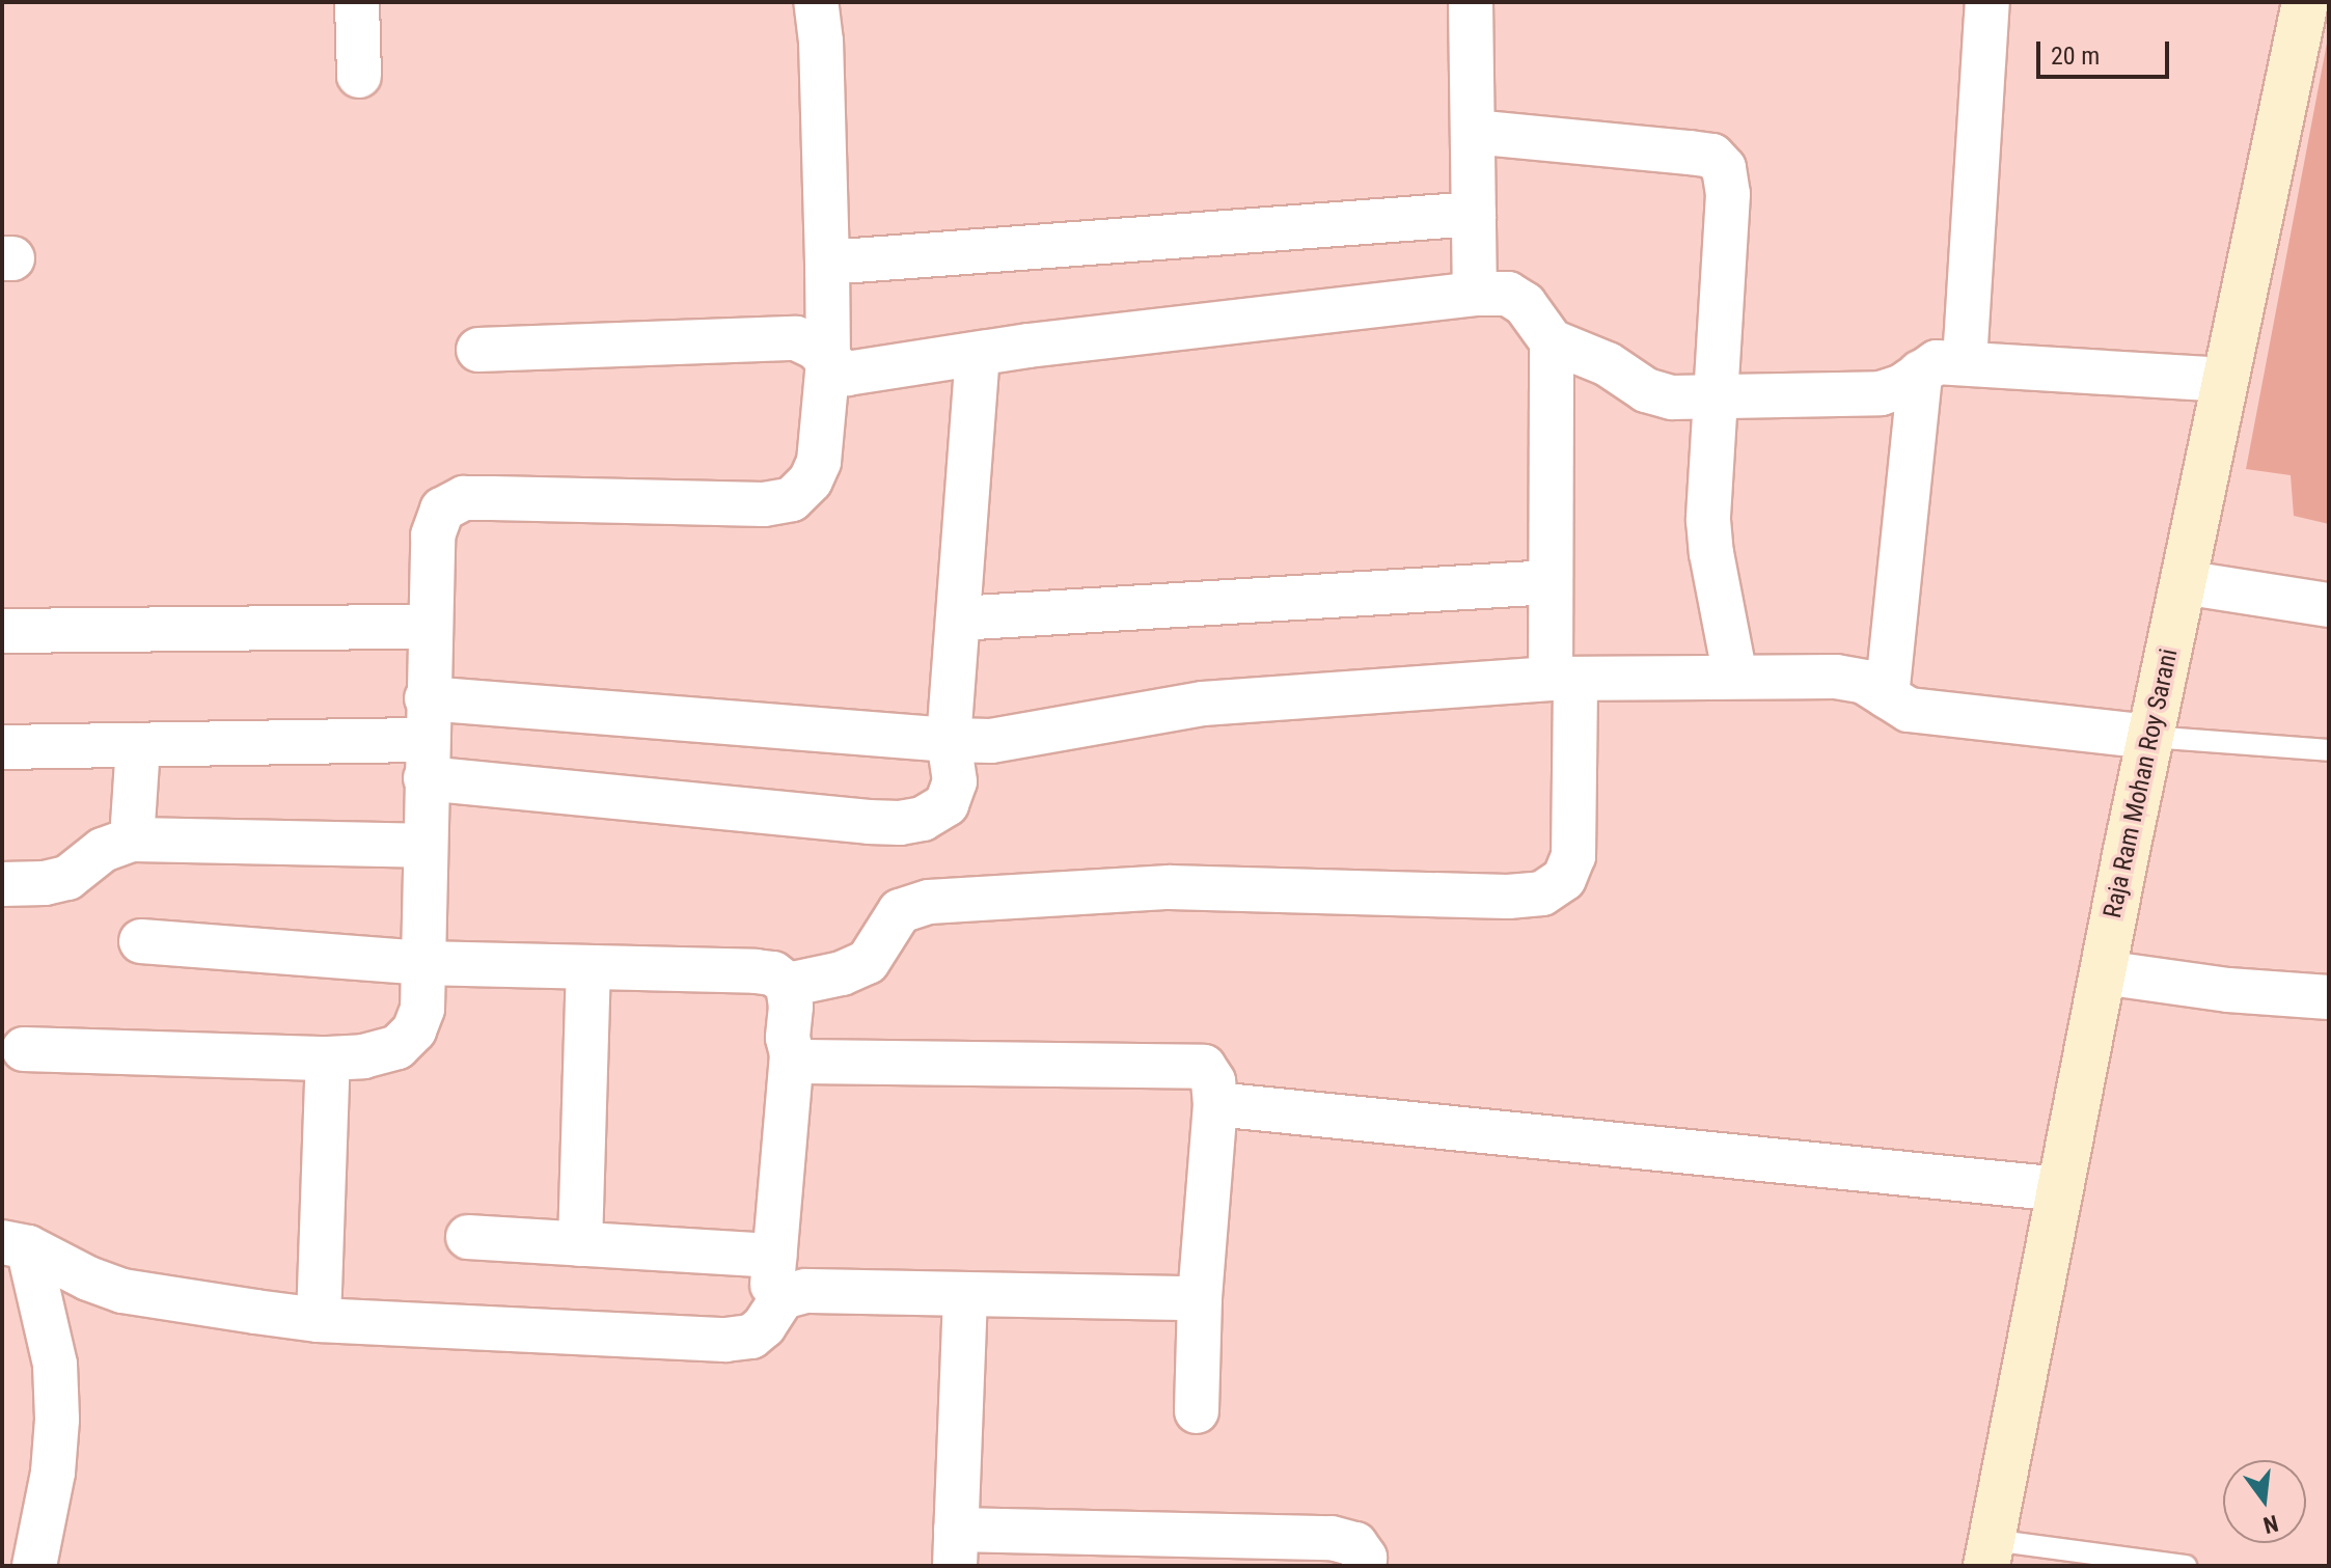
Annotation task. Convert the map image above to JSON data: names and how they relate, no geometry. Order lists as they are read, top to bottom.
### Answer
{
  "streets": {
    "street": ["Raja Ram Mohan Roy Sarani"]
  },
  "scale_bar": "20 m",
  "north": "bottom"
}
